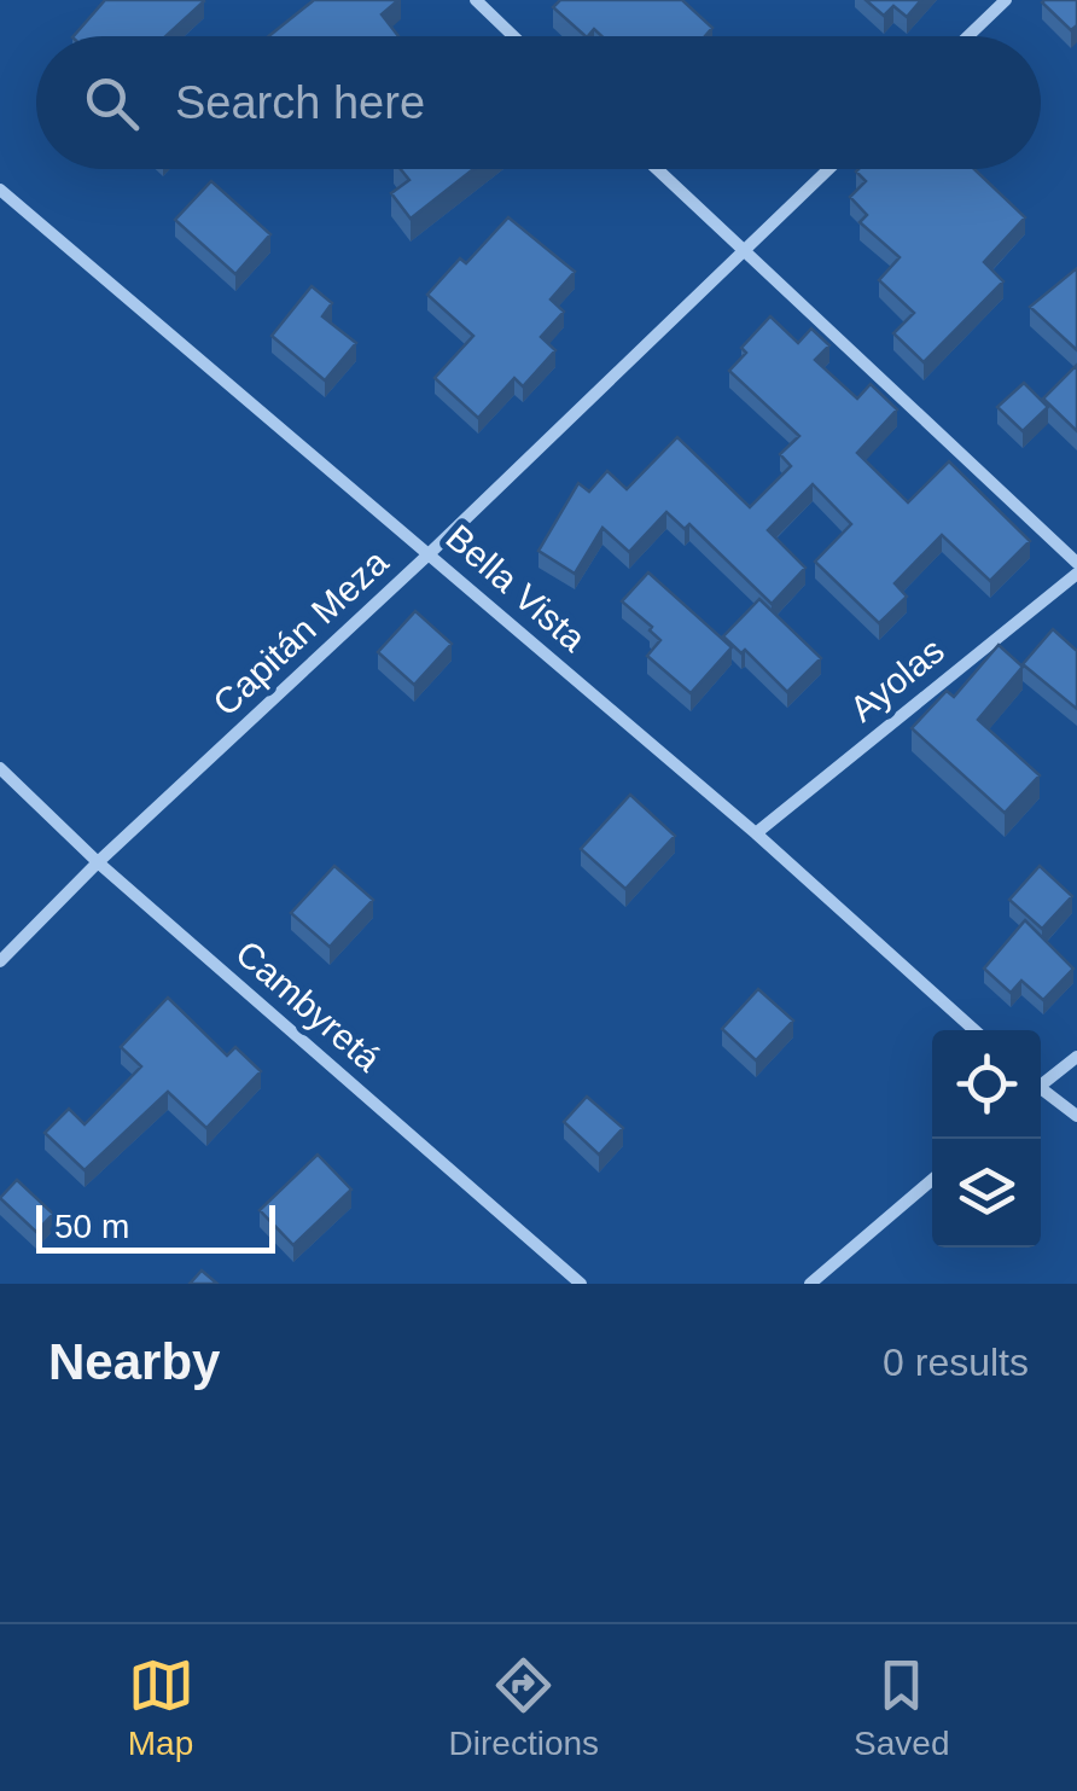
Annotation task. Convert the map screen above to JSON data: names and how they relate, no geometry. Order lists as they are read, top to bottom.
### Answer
{
  "streets": {
    "street": [
      "Bella Vista",
      "Capitán Meza",
      "Ayolas",
      "Cambyretá"
    ]
  },
  "crossings": [
    ["Bella Vista", "Capitán Meza"],
    ["Bella Vista", "Ayolas"],
    ["Capitán Meza", "Cambyretá"]
  ],
  "scale_bar": "50 m",
  "page": {
    "search": "Search here",
    "scale": "50 m",
    "heading": ["Nearby", "0 results"],
    "nav": ["Map", "Directions", "Saved"]
  }
}
